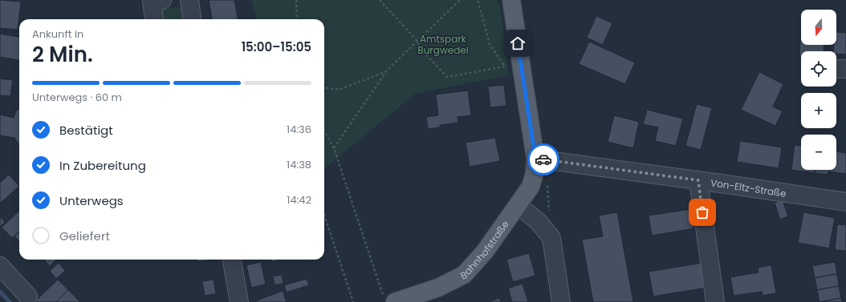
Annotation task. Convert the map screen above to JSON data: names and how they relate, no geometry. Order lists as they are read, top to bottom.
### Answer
{
  "streets": {
    "main road": ["Bahnhofstraße"],
    "street": ["Von-Eltz-Straße"]
  },
  "crossings": [
    ["Von-Eltz-Straße", "Bahnhofstraße"]
  ],
  "parks": ["Amtspark Burgwedel"],
  "north": "bottom",
  "page": {
    "map_buttons": ["+", "−"],
    "heading": ["2 Min.", "Ankunft in", "15:00–15:05"],
    "bar": "Unterwegs · 60 m",
    "list": [
      ["Bestätigt", "14:36"],
      ["In Zubereitung", "14:38"],
      ["Unterwegs", "14:42"],
      "Geliefert"
    ]
  }
}
